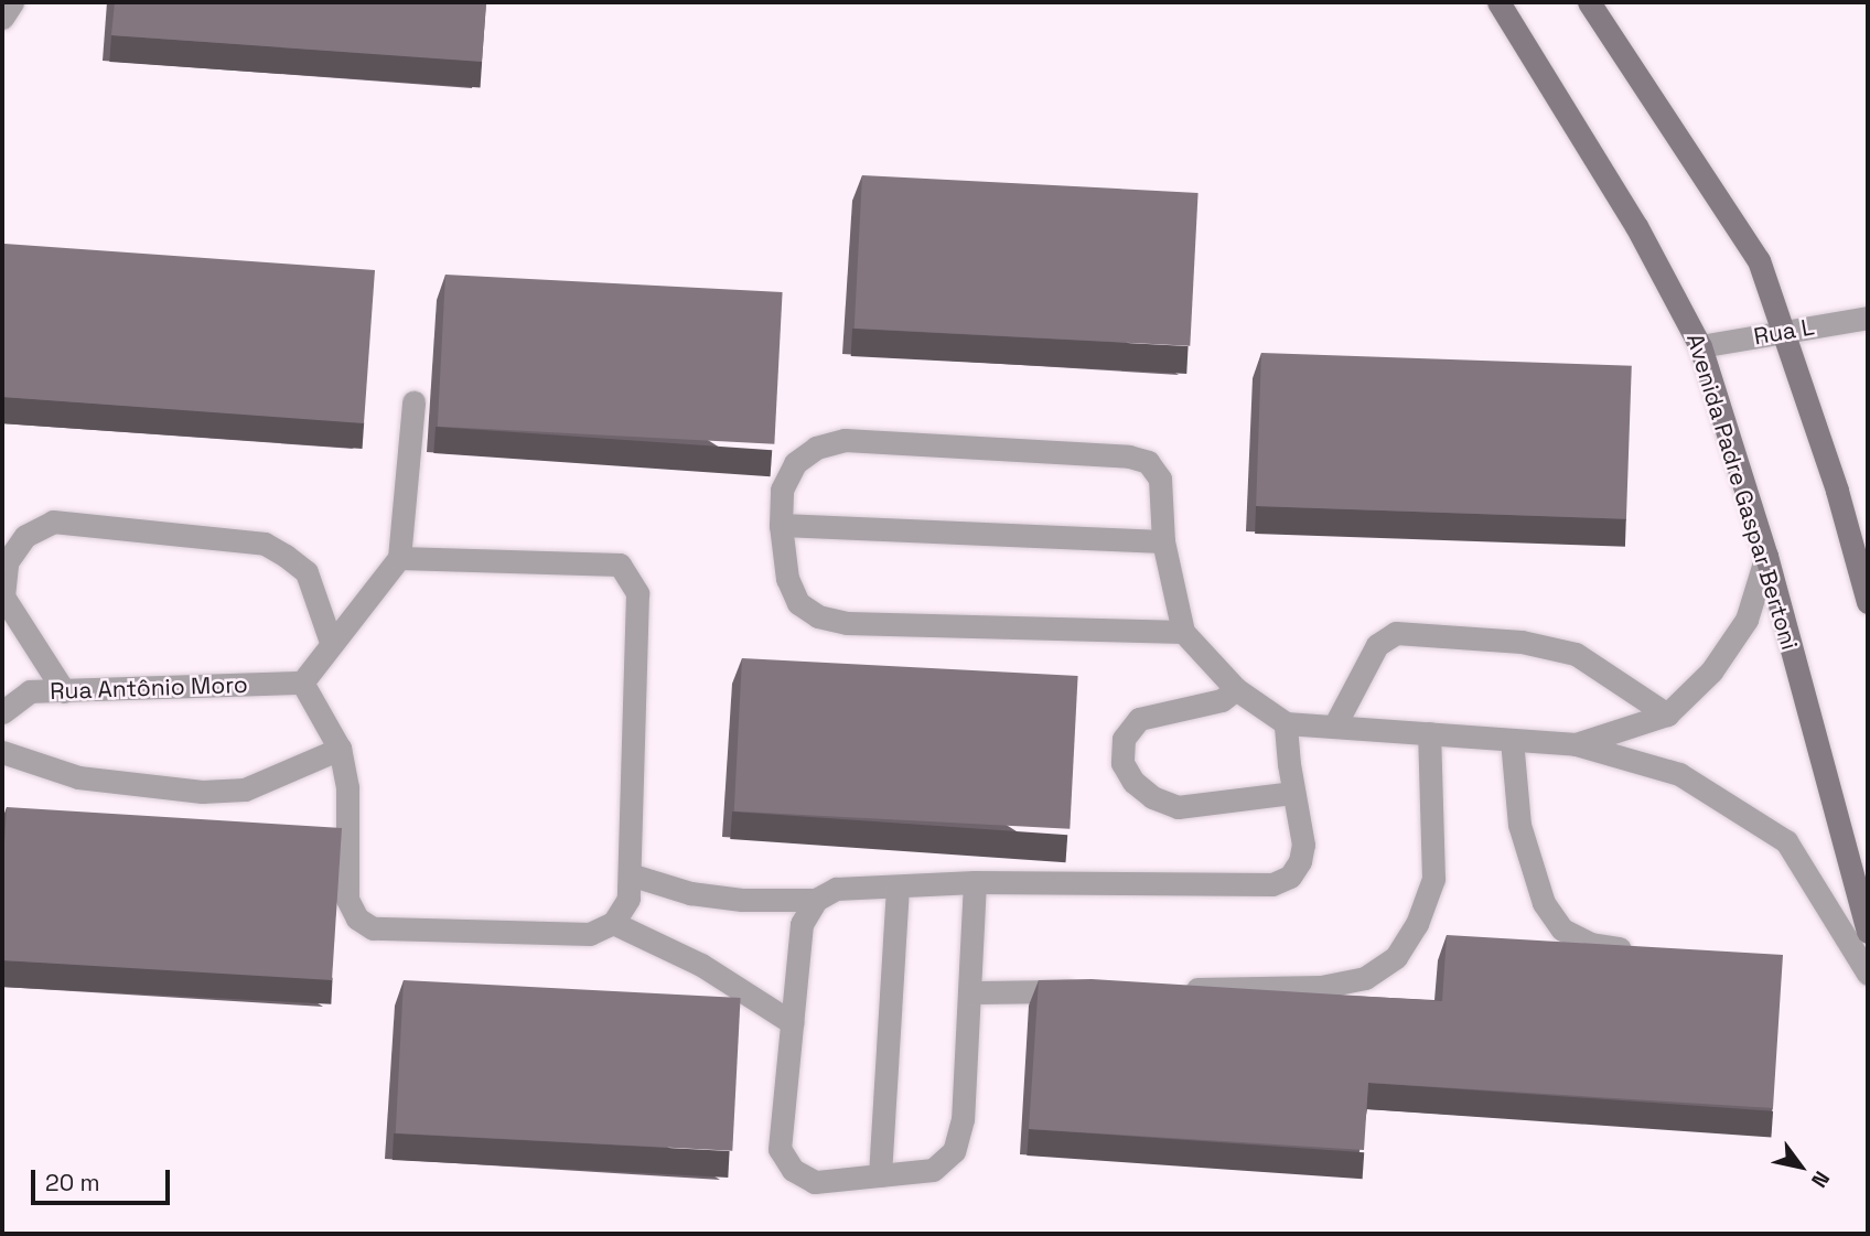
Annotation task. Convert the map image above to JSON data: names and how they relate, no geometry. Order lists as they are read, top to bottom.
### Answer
{
  "streets": {
    "street": ["Rua L", "Avenida Padre Gaspar Bertoni", "Rua Antônio Moro"]
  },
  "crossings": [
    ["Rua L", "Avenida Padre Gaspar Bertoni"]
  ],
  "scale_bar": "20 m",
  "north": "bottom right"
}
